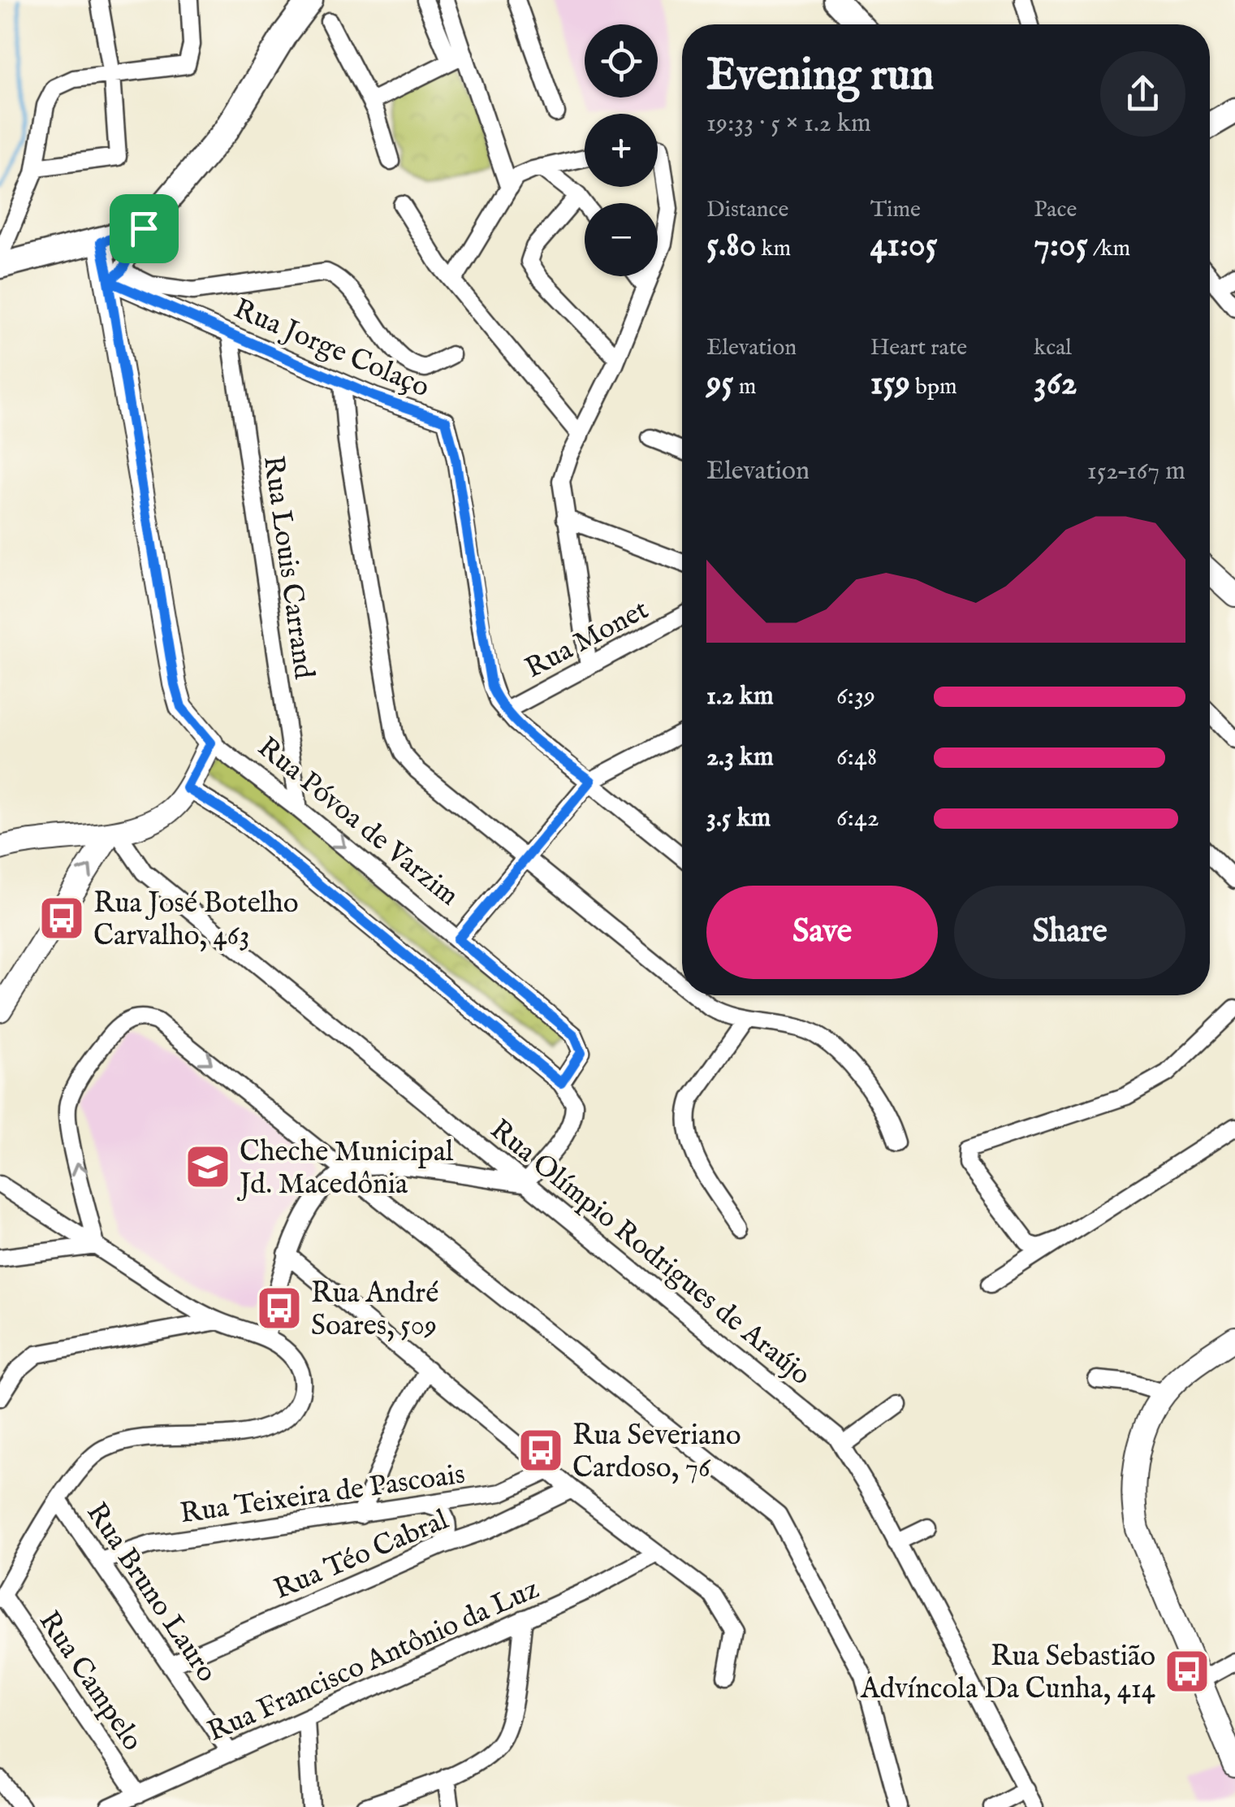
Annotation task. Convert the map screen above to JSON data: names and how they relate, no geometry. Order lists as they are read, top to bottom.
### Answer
{
  "streets": {
    "main road": ["Rua Póvoa de Varzim"],
    "street": [
      "Rua Jorge Colaço",
      "Rua Louis Carrand",
      "Rua Monet",
      "Rua Olímpio Rodrigues de Araújo",
      "Rua Teixeira de Pascoais",
      "Rua Téo Cabral",
      "Rua Bruno Lauro",
      "Rua Francisco Antônio da Luz",
      "Rua Campelo"
    ]
  },
  "crossings": [
    ["Rua Jorge Colaço", "Rua Louis Carrand"],
    ["Rua Jorge Colaço", "Rua Monet"],
    ["Rua Jorge Colaço", "Rua Póvoa de Varzim"],
    ["Rua Louis Carrand", "Rua Póvoa de Varzim"],
    ["Rua Teixeira de Pascoais", "Rua Bruno Lauro"],
    ["Rua Téo Cabral", "Rua Bruno Lauro"],
    ["Rua Bruno Lauro", "Rua Francisco Antônio da Luz"],
    ["Rua Francisco Antônio da Luz", "Rua Campelo"]
  ],
  "places": {
    "bus stop": [
      "Rua José Botelho Carvalho, 463",
      "Rua André Soares, 509",
      "Rua Severiano Cardoso, 76",
      "Rua Sebastião Advíncola Da Cunha, 414"
    ],
    "school or university": ["Cheche Municipal Jd. Macedônia"]
  },
  "page": {
    "map_buttons": ["+", "−"],
    "heading": ["Evening run", "19:33 · 5 × 1.2 km"],
    "stats": [
      ["Distance", "5.80 km"],
      ["Time", "41:05"],
      ["Pace", "7:05 /km"],
      ["Elevation", "95 m"],
      ["Heart rate", "159 bpm"],
      ["kcal", "362"]
    ],
    "chart": ["Elevation", "152–167 m"],
    "list": [
      {
        "name": "1.2 km",
        "note": "6:39"
      },
      {
        "name": "2.3 km",
        "note": "6:48"
      },
      {
        "name": "3.5 km",
        "note": "6:42"
      }
    ],
    "buttons": ["Save", "Share"]
  }
}
